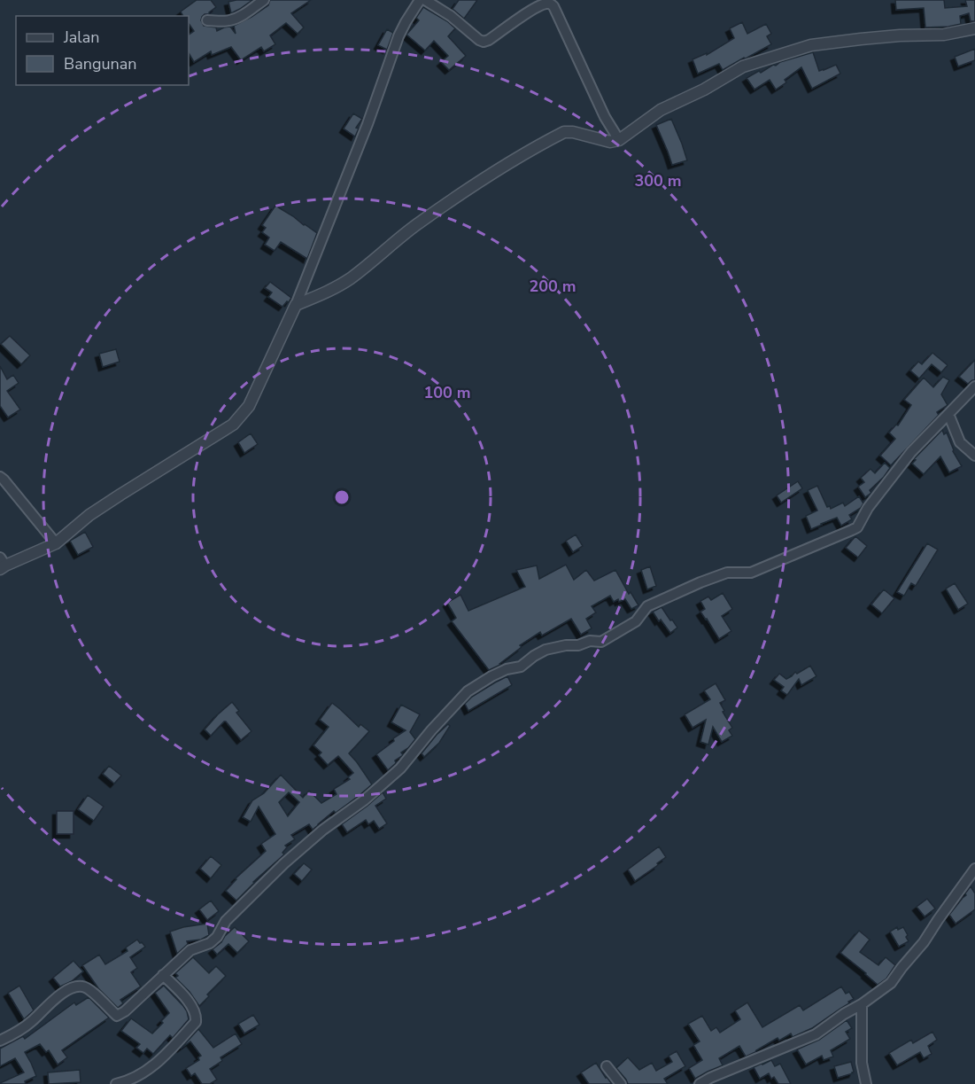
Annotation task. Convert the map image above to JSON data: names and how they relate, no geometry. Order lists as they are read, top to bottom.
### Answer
{
  "legend": ["Jalan", "Bangunan"],
  "rings": ["300 m", "200 m", "100 m"]
}
